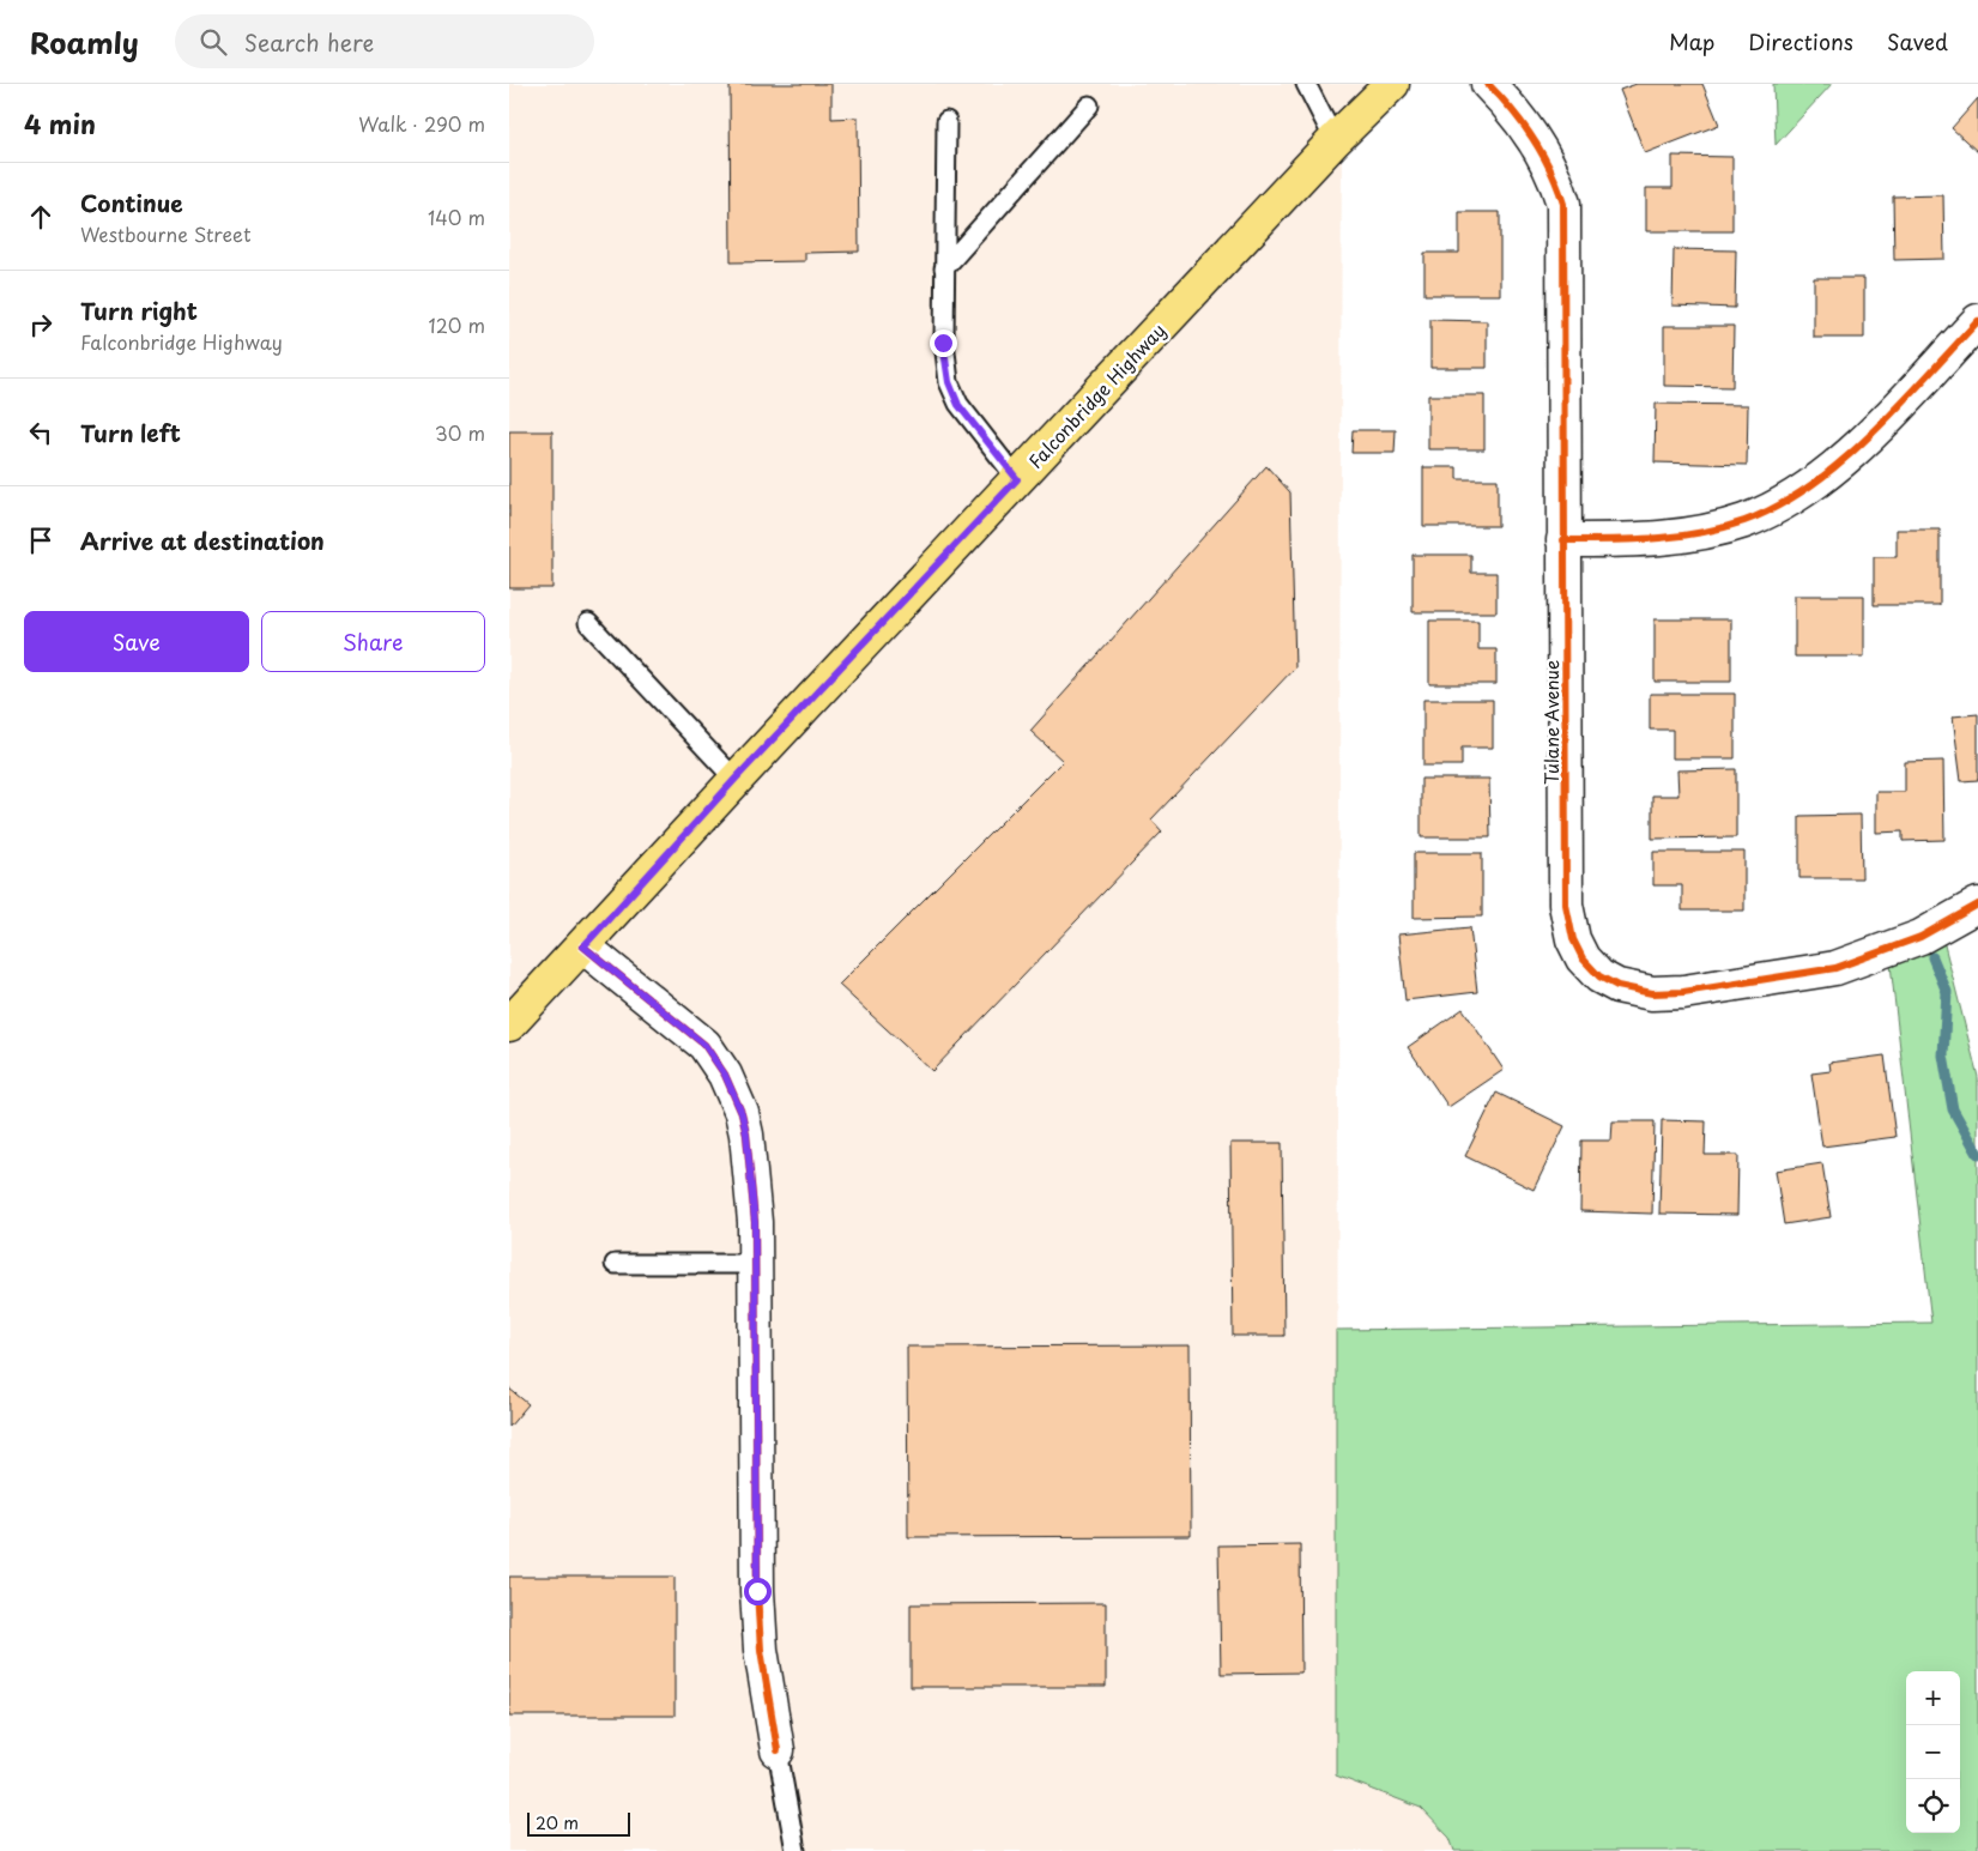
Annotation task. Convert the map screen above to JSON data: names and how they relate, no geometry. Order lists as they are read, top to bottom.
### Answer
{
  "streets": {
    "main road": ["Falconbridge Highway"],
    "street": ["Tulane Avenue"]
  },
  "scale_bar": "20 m",
  "page": {
    "header": "Roamly",
    "search": "Search here",
    "nav": ["Map", "Directions", "Saved"],
    "heading": ["4 min", "Walk · 290 m"],
    "list": [
      ["Continue", "Westbourne Street", "140 m"],
      ["Turn right", "Falconbridge Highway", "120 m"],
      ["Turn left", "30 m"],
      "Arrive at destination"
    ],
    "buttons": ["Save", "Share"],
    "map_buttons": ["+", "−"],
    "scale": "20 m"
  }
}
